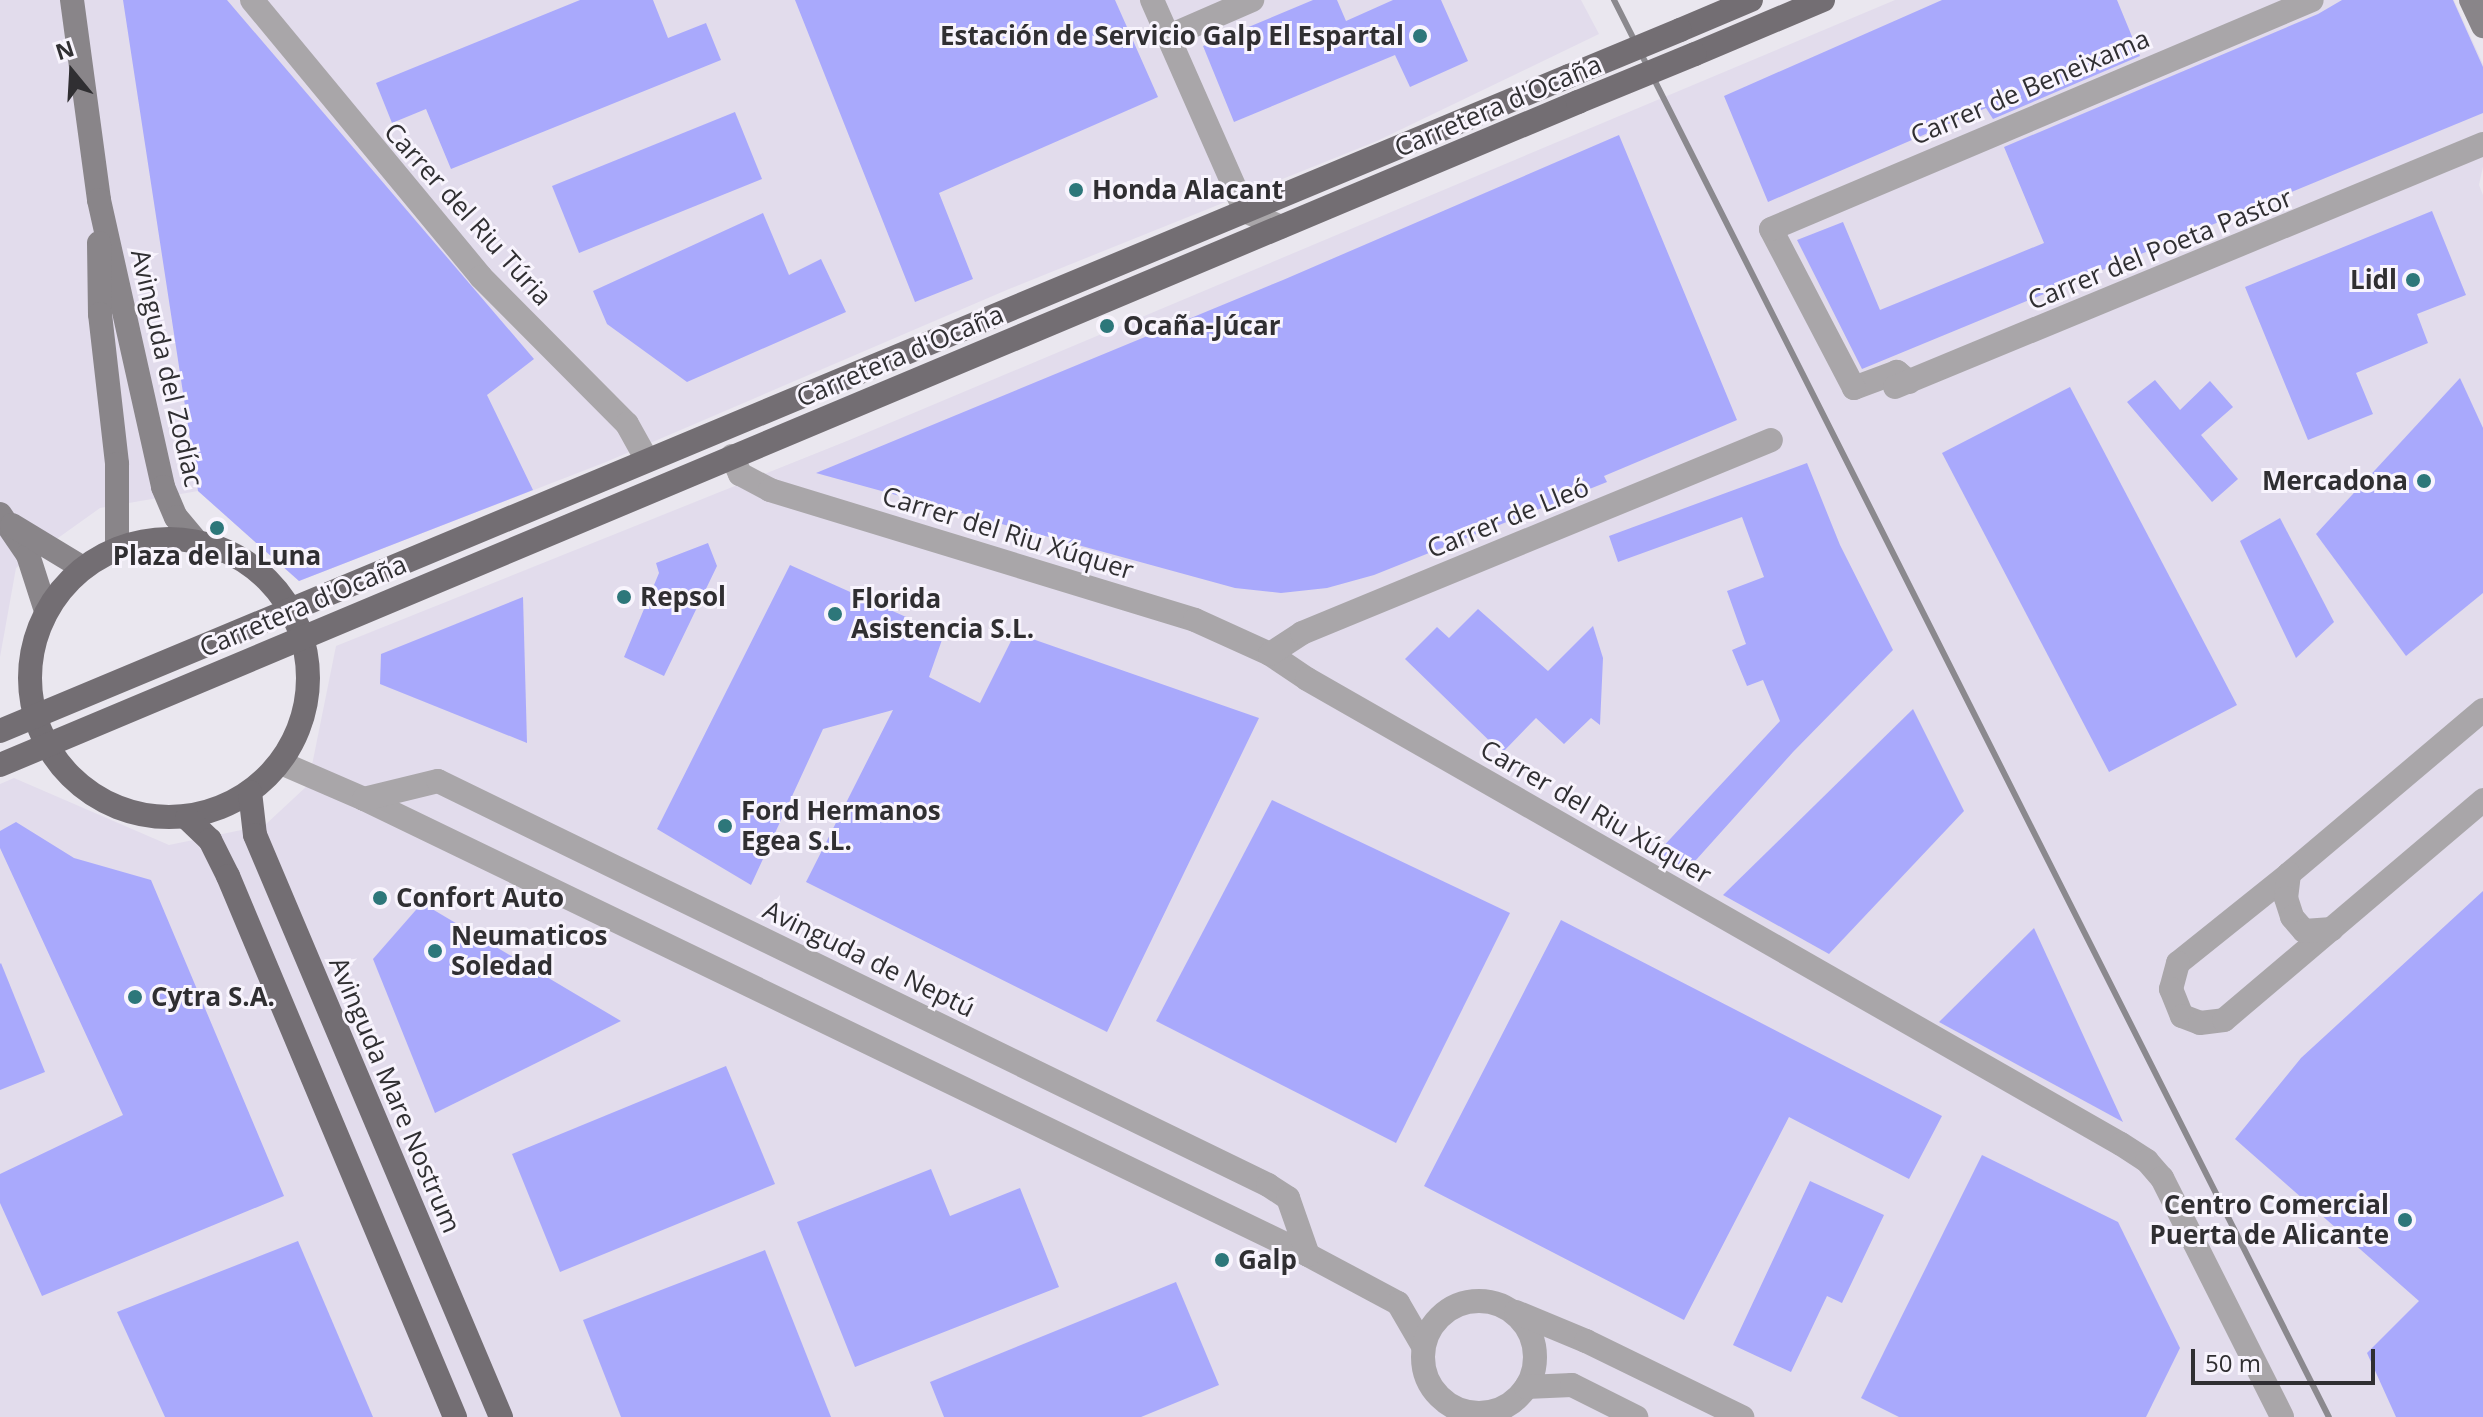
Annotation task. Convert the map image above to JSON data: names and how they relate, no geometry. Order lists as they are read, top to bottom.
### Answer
{
  "streets": {
    "main road": ["Carretera d'Ocaña", "Avinguda Mare Nostrum"],
    "street": [
      "Carrer de Beneixama",
      "Carrer del Riu Túria",
      "Carrer del Poeta Pastor",
      "Avinguda del Zodíac",
      "Carrer de Lleó",
      "Carrer del Riu Xúquer",
      "Avinguda de Neptú"
    ]
  },
  "crossings": [
    ["Carrer de Beneixama", "Carrer del Poeta Pastor"],
    ["Carretera d'Ocaña", "Carrer del Riu Túria"],
    ["Carretera d'Ocaña", "Carrer del Riu Xúquer"],
    ["Carrer de Lleó", "Carrer del Riu Xúquer"]
  ],
  "places": [
    "Estación de Servicio Galp El Espartal",
    "Honda Alacant",
    "Lidl",
    "Ocaña-Júcar",
    "Mercadona",
    "Plaza de la Luna",
    "Repsol",
    "Florida Asistencia S.L.",
    "Ford Hermanos Egea S.L.",
    "Confort Auto",
    "Neumaticos Soledad",
    "Cytra S.A.",
    "Centro Comercial Puerta de Alicante",
    "Galp"
  ],
  "scale_bar": "50 m",
  "north": "top"
}
